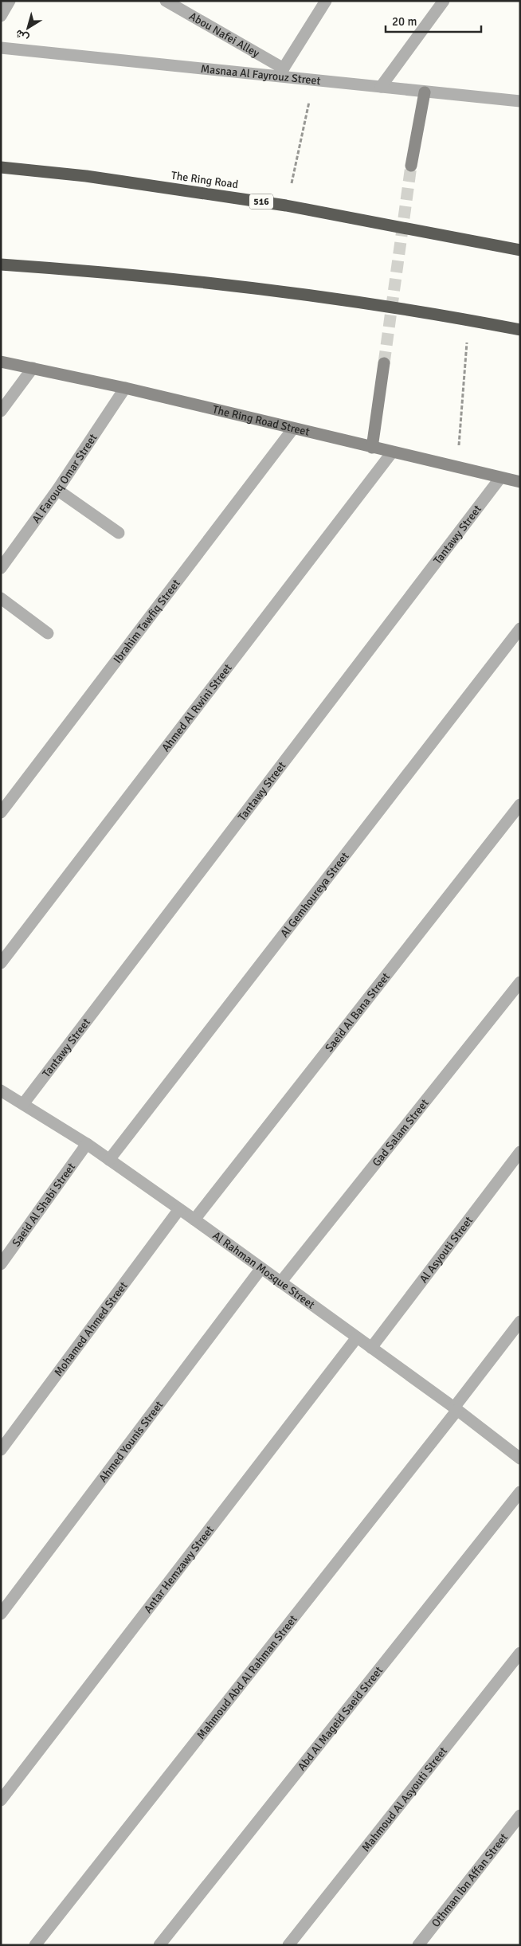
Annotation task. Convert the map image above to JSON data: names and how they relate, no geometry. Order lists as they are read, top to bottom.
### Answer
{
  "streets": {
    "highway": ["The Ring Road", "516"],
    "street": [
      "Abou Nafei Alley",
      "Masnaa Al Fayrouz Street",
      "The Ring Road Street",
      "Al Farouq Omar Street",
      "Tantawy Street",
      "Ibrahim Tawfiq Street",
      "Ahmed Al Rwini Street",
      "Al Gemhoureya Street",
      "Saeid Al Bana Street",
      "Gad Salam Street",
      "Saeid Al Shabi Street",
      "Al Asyouti Street",
      "Al Rahman Mosque Street",
      "Mohamed Ahmed Street",
      "Ahmed Younis Street",
      "Antar Hemzawy Street",
      "Mahmoud Abd Al Rahman Street",
      "Abd Al Mageid Saeid Street",
      "Mahmoud Al Asyouti Street",
      "Othman Ibn Affan Street"
    ]
  },
  "crossings": [
    ["Abou Nafei Alley", "Masnaa Al Fayrouz Street"],
    ["The Ring Road Street", "Al Farouq Omar Street"],
    ["The Ring Road Street", "Tantawy Street"],
    ["The Ring Road Street", "Ibrahim Tawfiq Street"],
    ["The Ring Road Street", "Ahmed Al Rwini Street"],
    ["Tantawy Street", "Al Rahman Mosque Street"],
    ["Al Gemhoureya Street", "Al Rahman Mosque Street"],
    ["Saeid Al Bana Street", "Al Rahman Mosque Street"],
    ["Gad Salam Street", "Al Rahman Mosque Street"],
    ["Saeid Al Shabi Street", "Al Rahman Mosque Street"],
    ["Al Asyouti Street", "Al Rahman Mosque Street"],
    ["Al Rahman Mosque Street", "Mohamed Ahmed Street"],
    ["Al Rahman Mosque Street", "Ahmed Younis Street"],
    ["Al Rahman Mosque Street", "Antar Hemzawy Street"],
    ["Al Rahman Mosque Street", "Mahmoud Abd Al Rahman Street"]
  ],
  "scale_bar": "20 m",
  "north": "bottom left"
}
